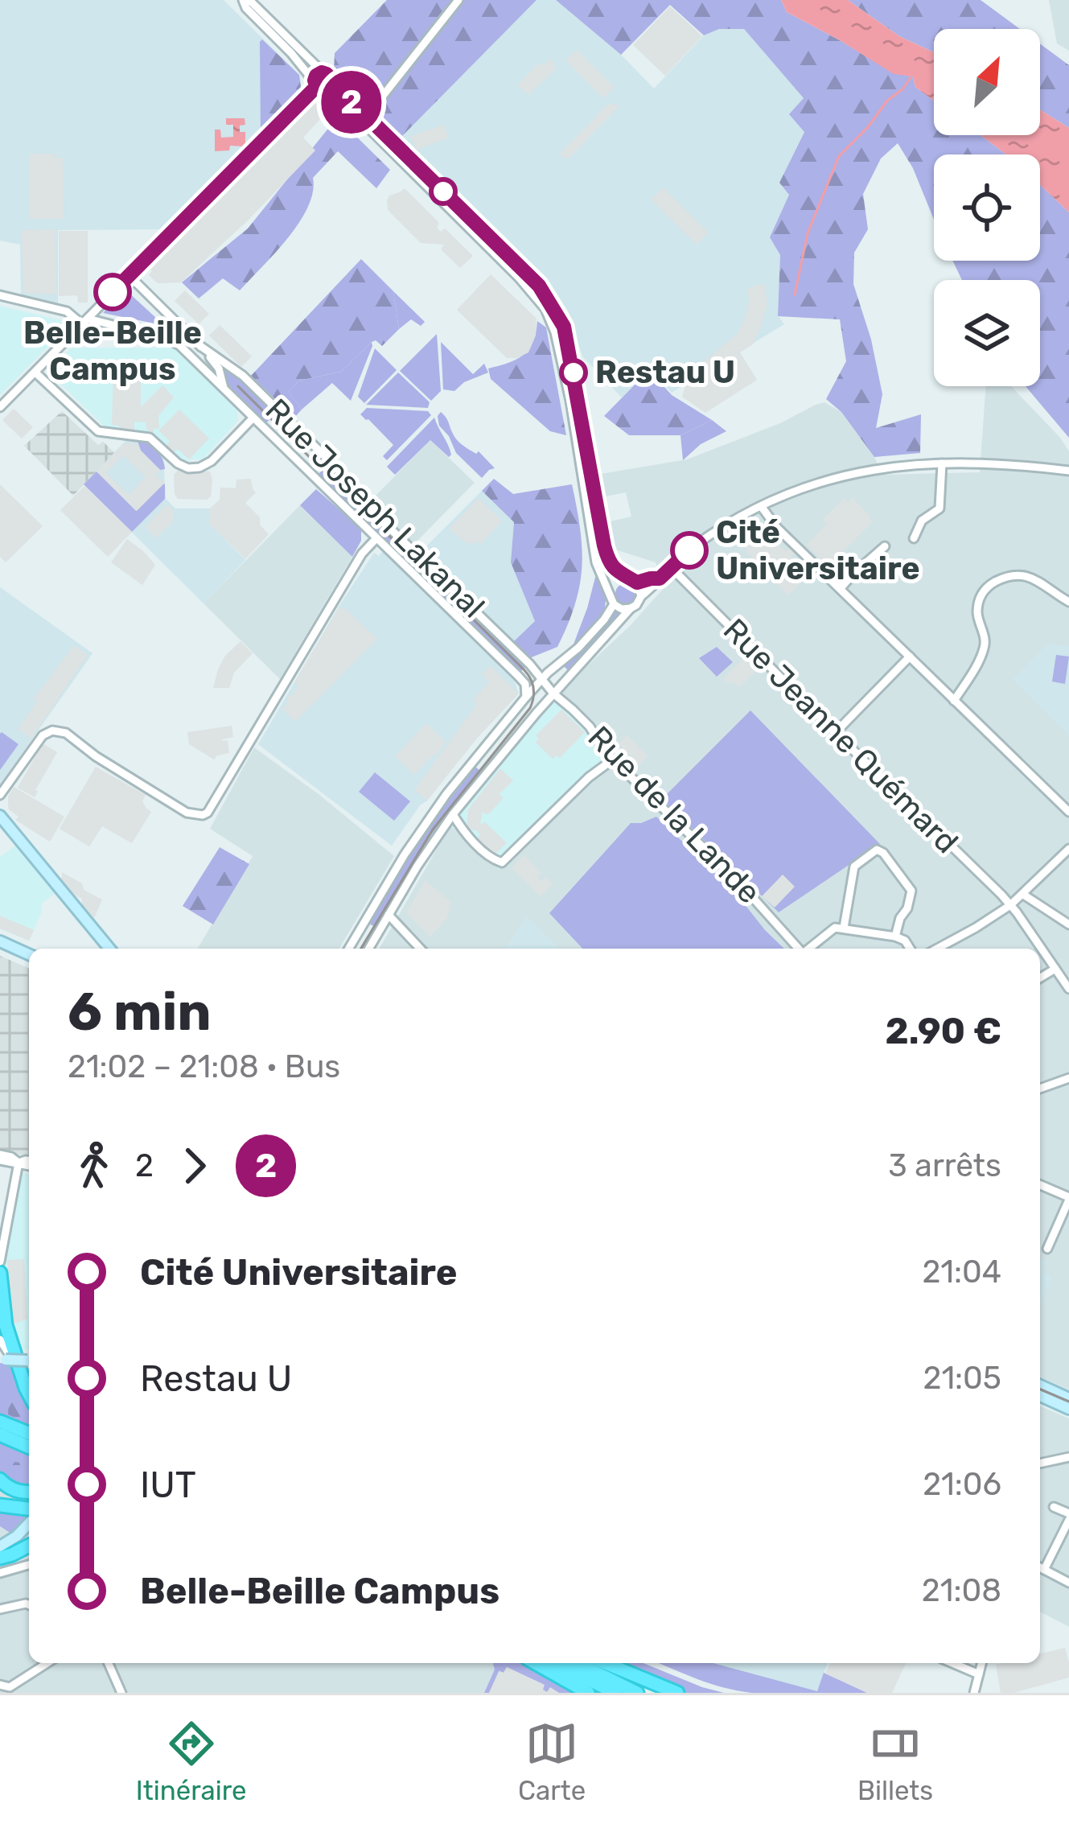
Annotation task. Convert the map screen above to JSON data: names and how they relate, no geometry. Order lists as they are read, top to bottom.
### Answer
{
  "streets": {
    "street": ["Rue Joseph Lakanal", "Rue Jeanne Quémard", "Rue de la Lande"]
  },
  "crossings": [
    ["Rue Joseph Lakanal", "Rue de la Lande"]
  ],
  "places": ["Belle-Beille Campus", "Restau U", "Cité Universitaire"],
  "lines": ["bus line 2"],
  "north": "top right",
  "page": {
    "on_map": "2",
    "heading": ["6 min", "21:02 – 21:08 · Bus", "2.90 €"],
    "legs": ["2", "2", "3 arrêts"],
    "list": [
      {
        "name": "Cité Universitaire",
        "value": "21:04"
      },
      {
        "name": "Restau U",
        "value": "21:05"
      },
      {
        "name": "IUT",
        "value": "21:06"
      },
      {
        "name": "Belle-Beille Campus",
        "value": "21:08"
      }
    ],
    "tabs": ["Itinéraire", "Carte", "Billets"]
  }
}
